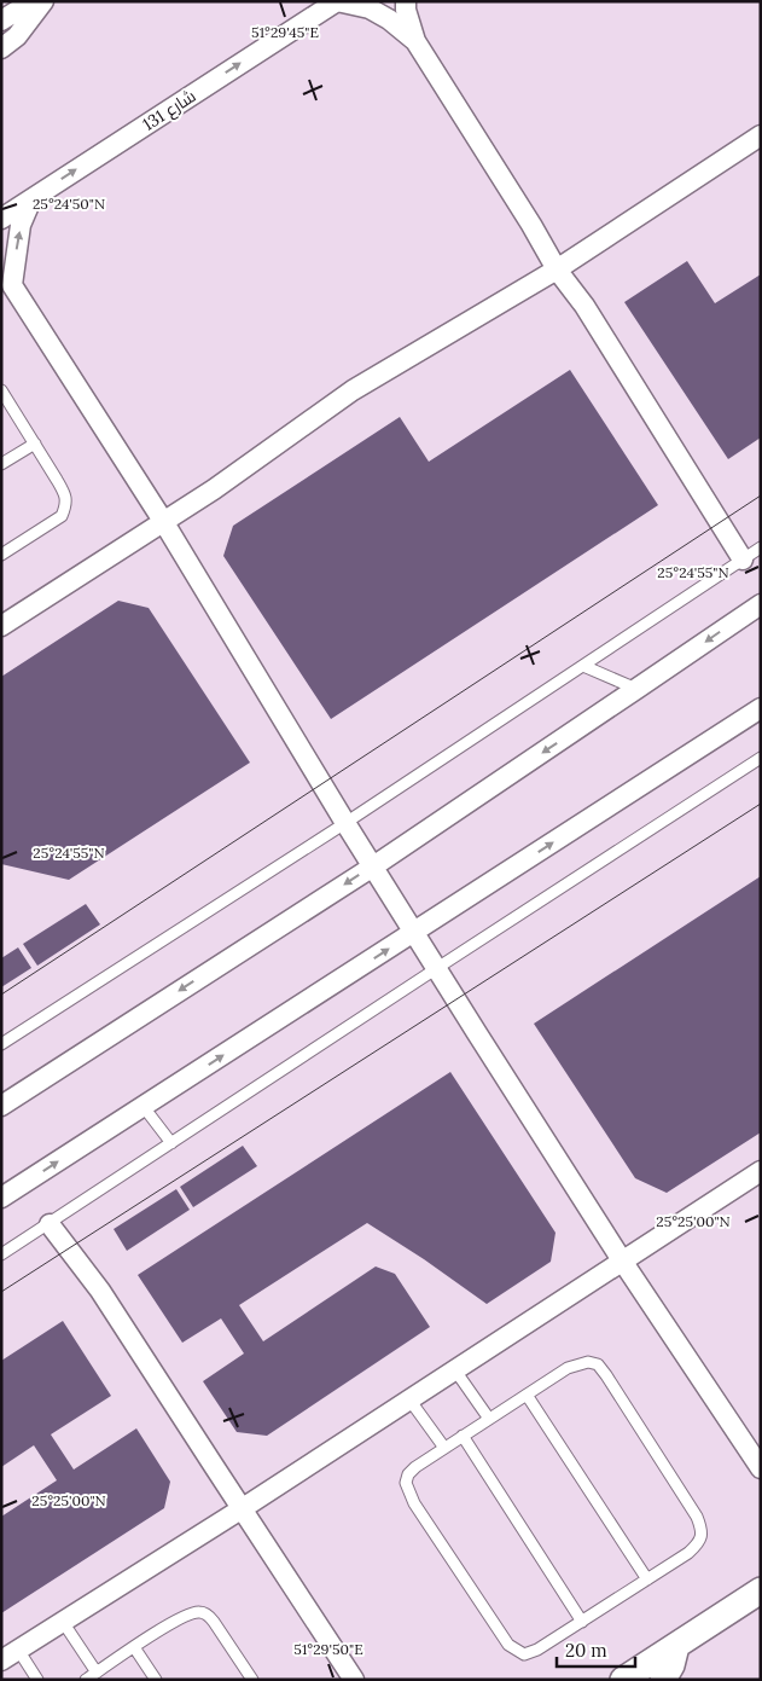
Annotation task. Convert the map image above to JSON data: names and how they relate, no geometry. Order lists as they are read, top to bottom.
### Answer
{
  "streets": {
    "street": ["شارع 131"]
  },
  "one_way": ["شارع 131"],
  "scale_bar": "20 m",
  "coordinates": [
    "51°29'45\"E",
    "25°24'50\"N",
    "25°24'55\"N",
    "25°25'00\"N",
    "51°29'50\"E"
  ]
}
